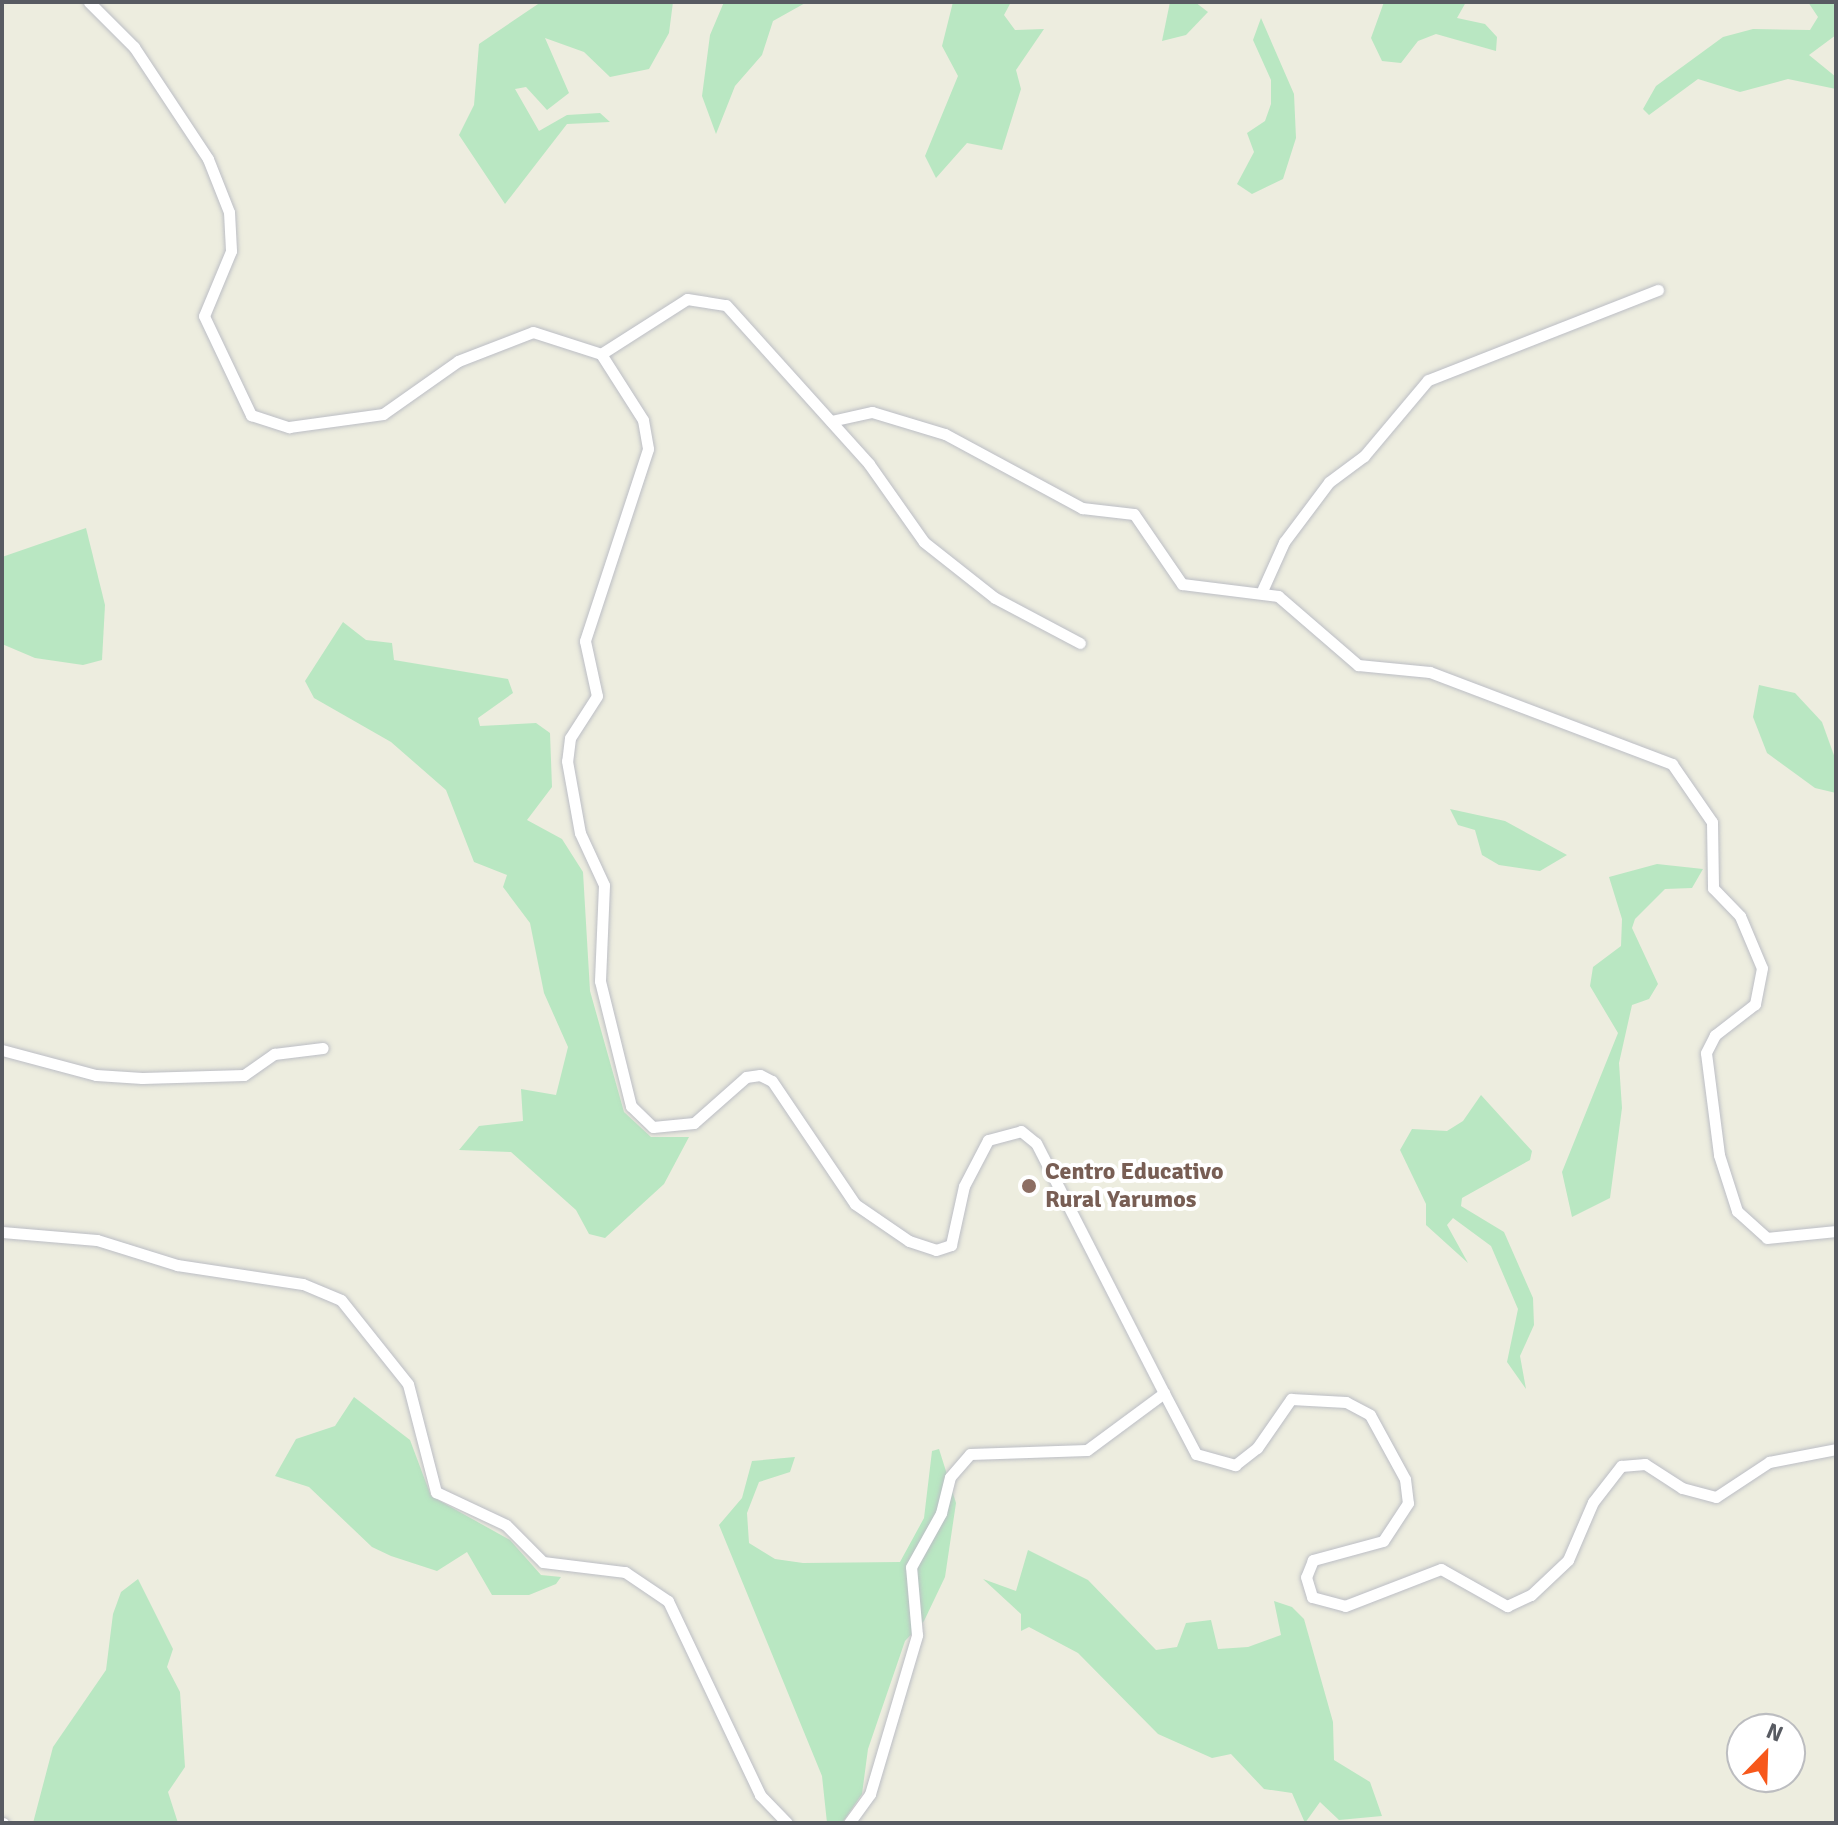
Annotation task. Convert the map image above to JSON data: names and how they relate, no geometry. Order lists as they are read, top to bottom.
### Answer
{
  "places": ["Centro Educativo Rural Yarumos"],
  "north": "top right"
}
